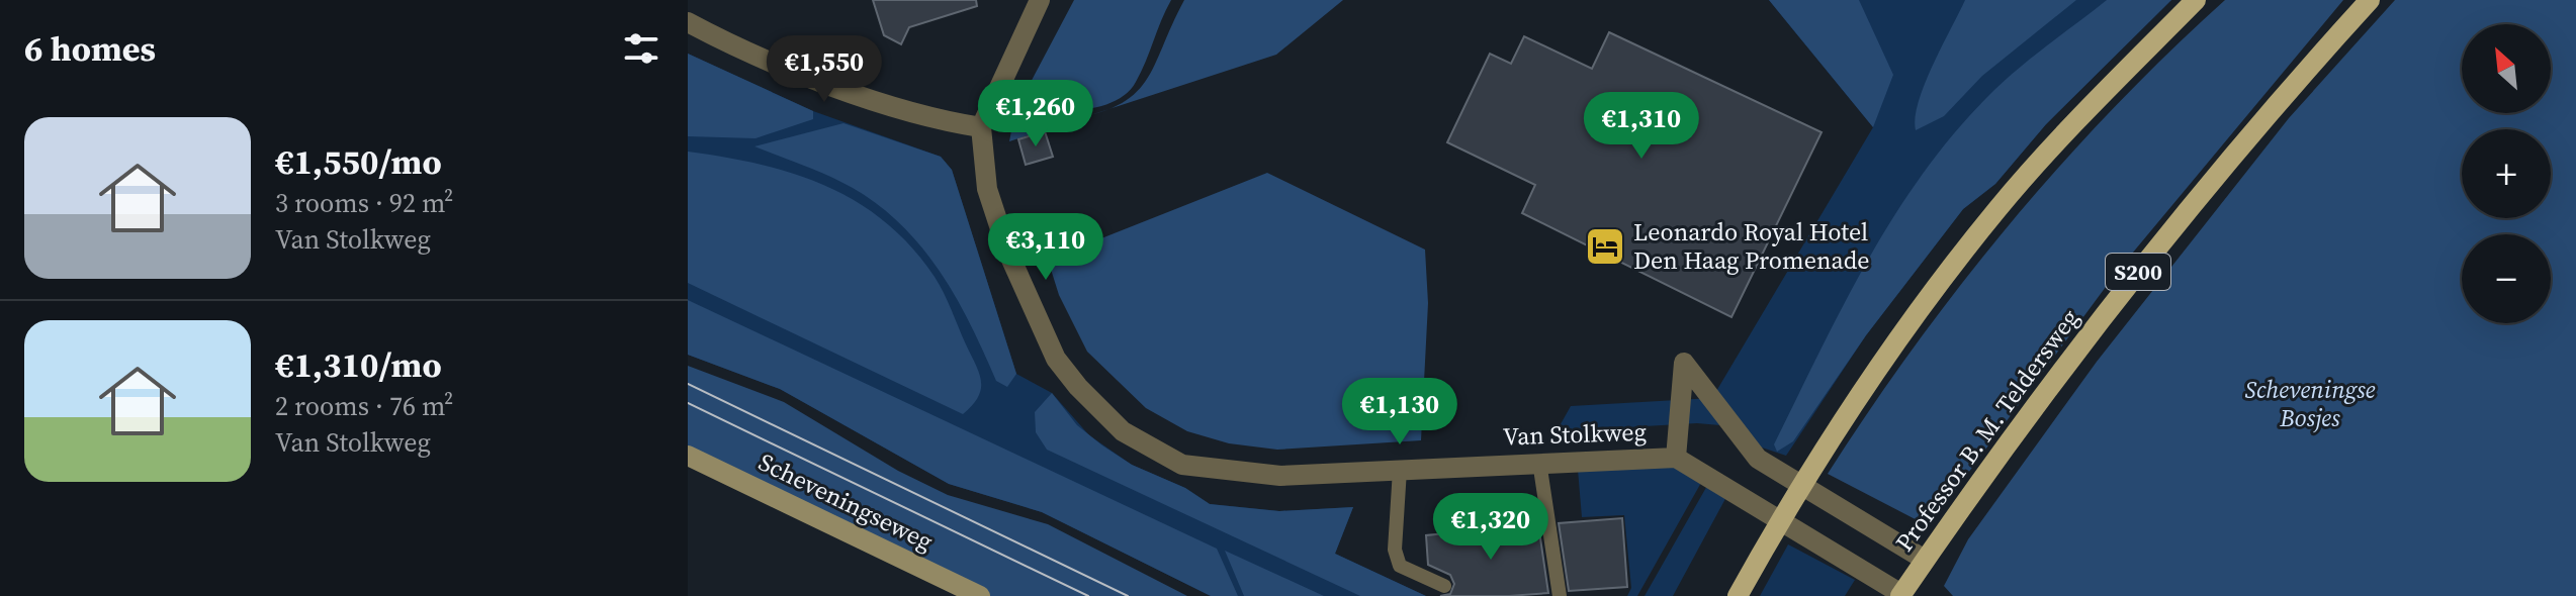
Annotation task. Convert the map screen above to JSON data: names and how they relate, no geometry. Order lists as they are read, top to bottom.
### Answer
{
  "streets": {
    "main road": ["S200", "Professor B. M. Teldersweg"],
    "street": ["Van Stolkweg", "Scheveningseweg"]
  },
  "crossings": [
    ["Professor B. M. Teldersweg", "Van Stolkweg"]
  ],
  "parks": ["Scheveningse Bosjes"],
  "places": {
    "hotel": ["Leonardo Royal Hotel Den Haag Promenade"]
  },
  "north": "top left",
  "page": {
    "heading": "6 homes",
    "map_buttons": ["+", "−"],
    "price": [
      "€1,550",
      "€1,260",
      "€1,310",
      "€3,110",
      "€1,130",
      "€1,320"
    ],
    "list": [
      {
        "name": "€1,550/mo",
        "note": "3 rooms · 92 m² · Van Stolkweg"
      },
      {
        "name": "€1,310/mo",
        "note": "2 rooms · 76 m² · Van Stolkweg"
      }
    ]
  }
}
